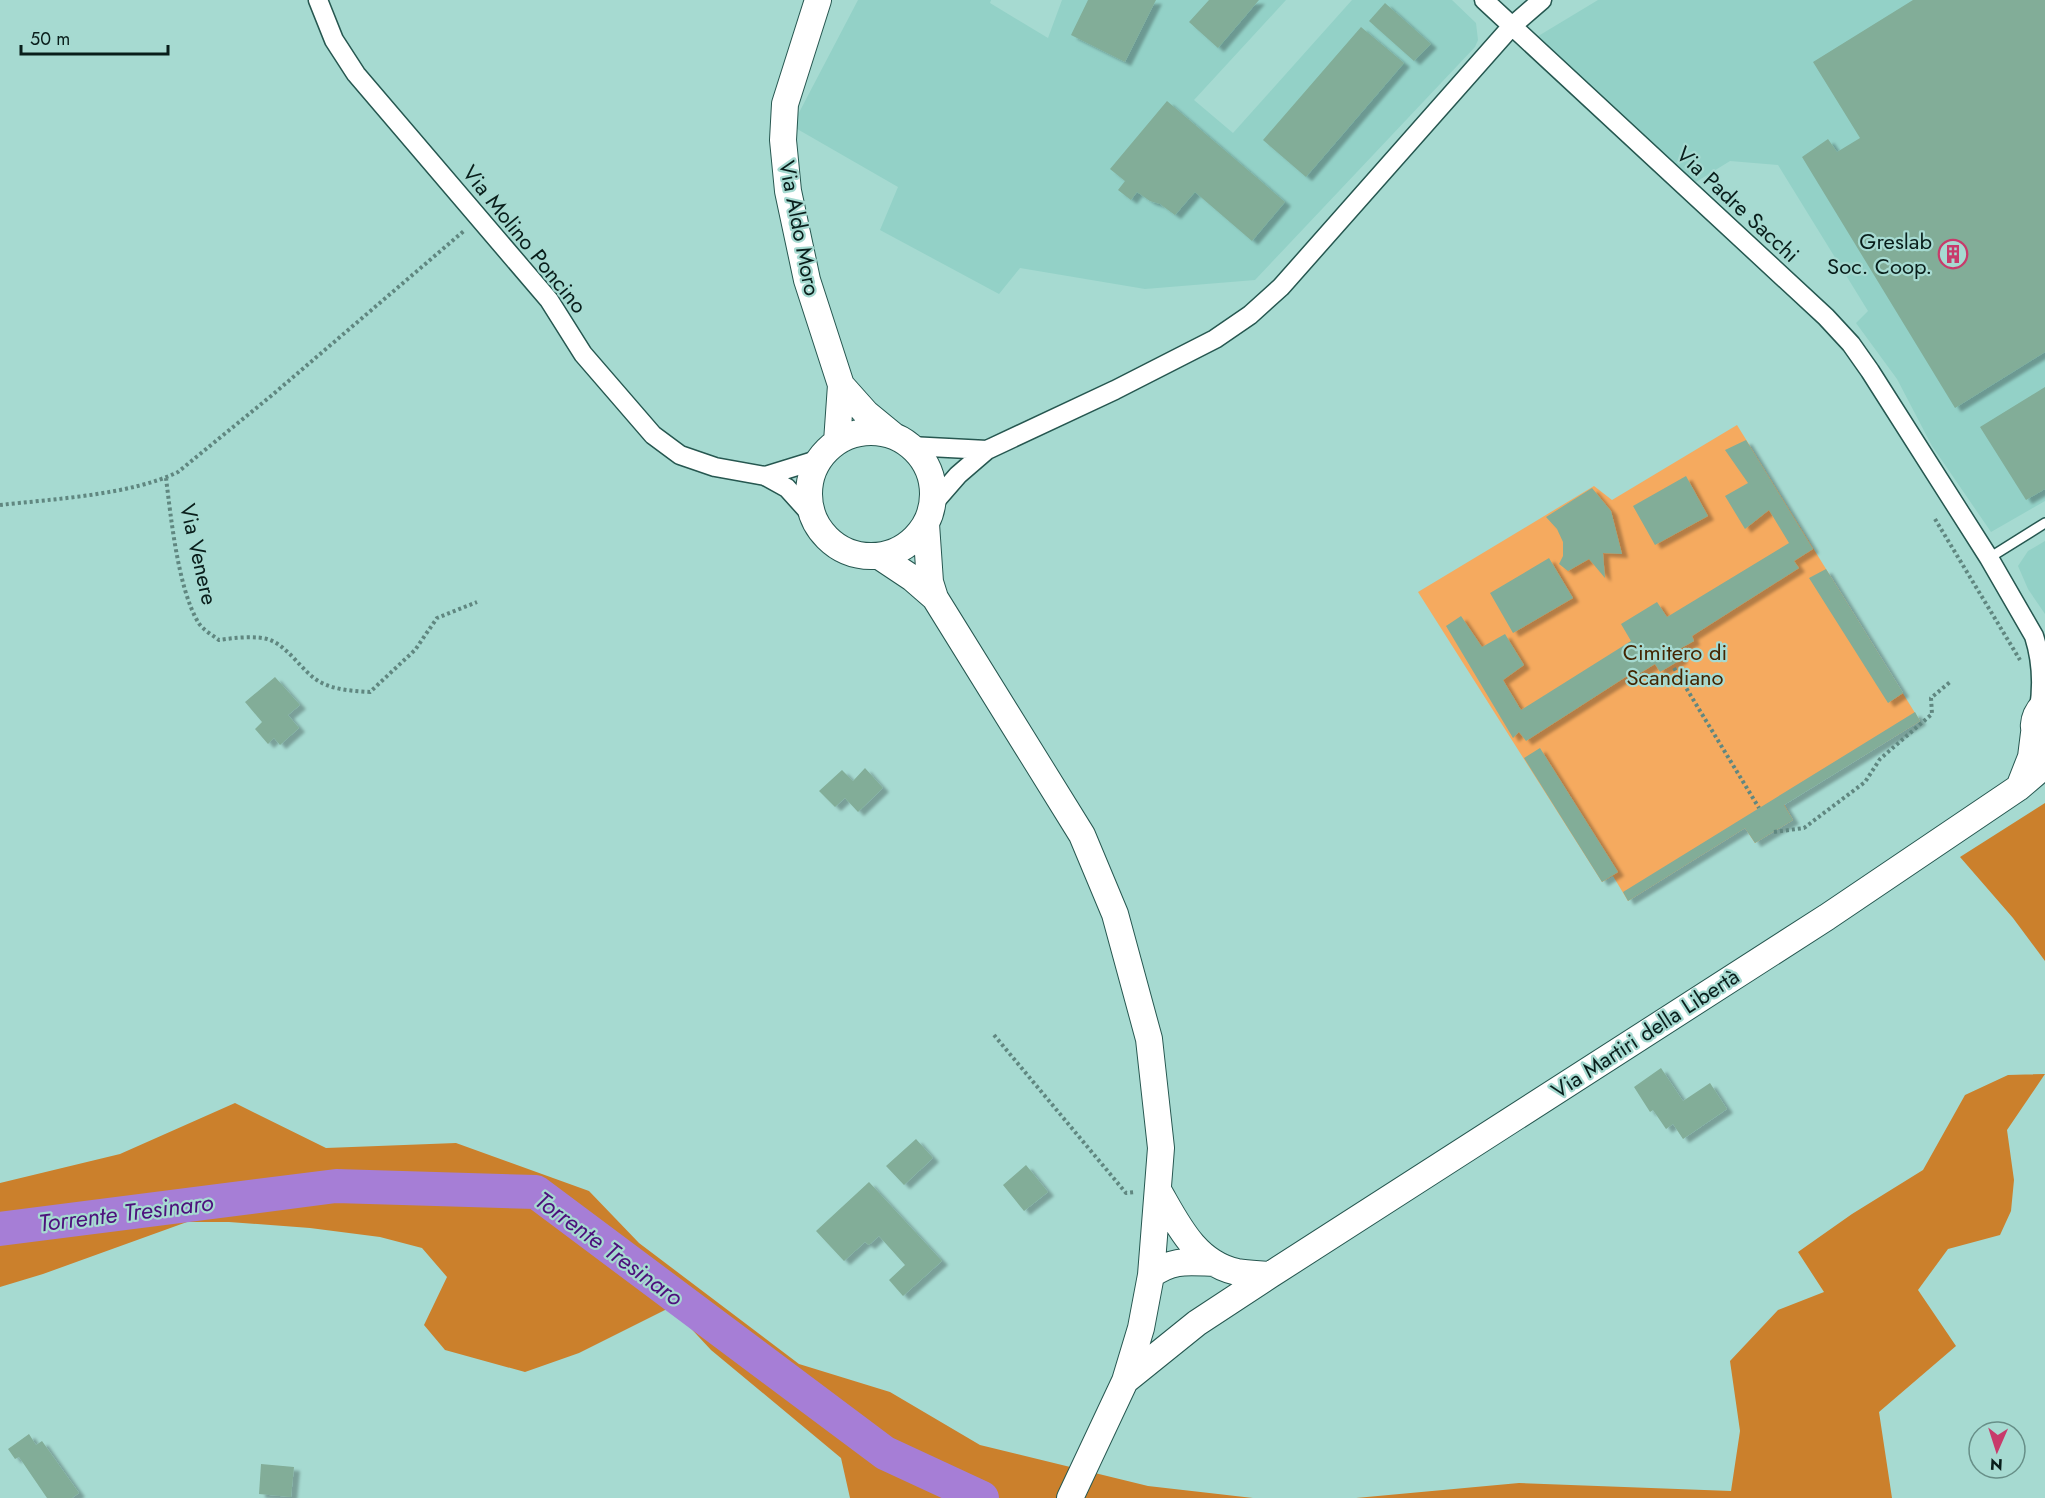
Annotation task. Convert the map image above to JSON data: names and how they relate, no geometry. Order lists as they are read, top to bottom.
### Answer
{
  "streets": {
    "main road": ["Via Aldo Moro", "Via Martiri della Libertà"],
    "street": ["Via Padre Sacchi", "Via Molino Poncino"],
    "path": ["Via Venere"]
  },
  "crossings": [
    ["Via Aldo Moro", "Via Molino Poncino"],
    ["Via Molino Poncino", "Via Venere"]
  ],
  "water": ["Torrente Tresinaro"],
  "parks": ["Cimitero di Scandiano"],
  "places": {
    "building": ["Greslab Soc. Coop."]
  },
  "scale_bar": "50 m",
  "north": "bottom"
}
